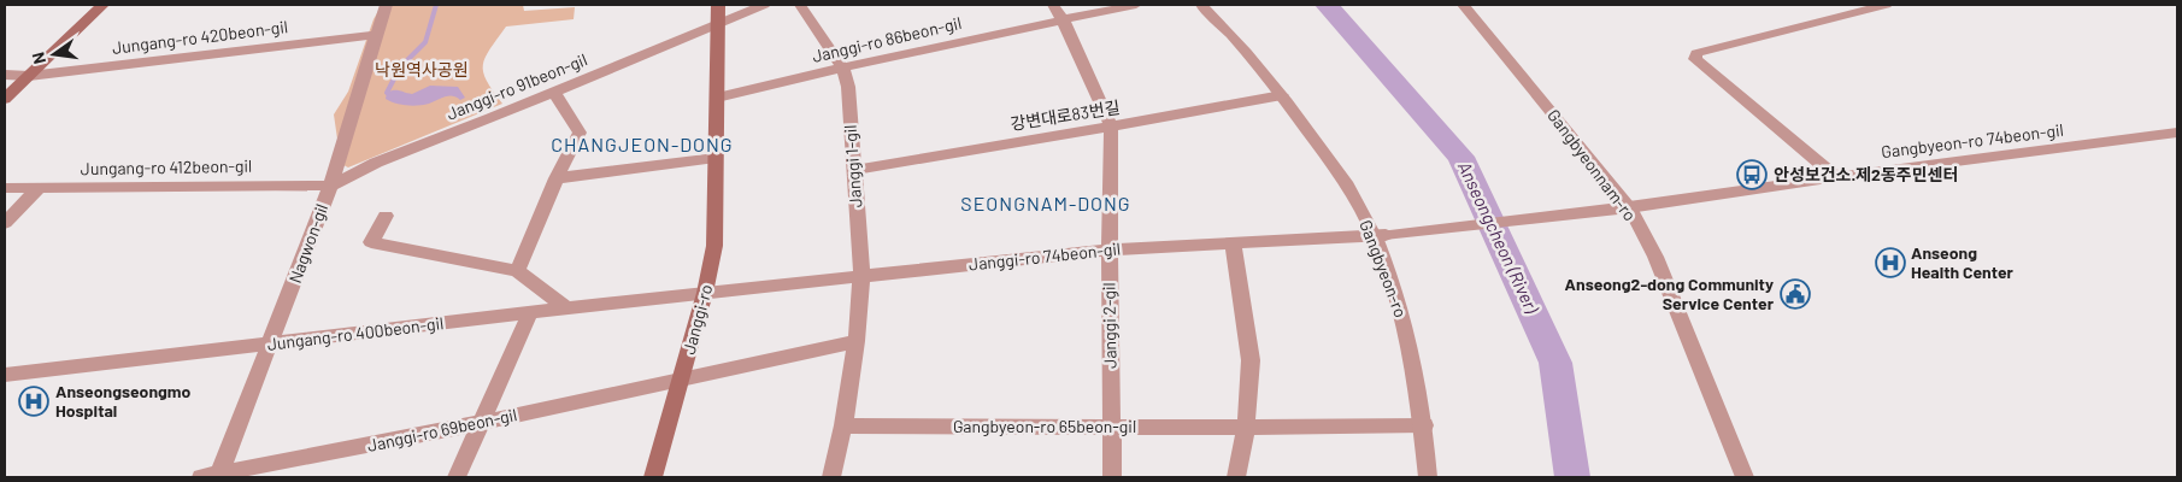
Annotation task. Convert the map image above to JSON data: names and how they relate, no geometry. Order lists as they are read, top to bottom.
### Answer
{
  "streets": {
    "main road": ["Janggi-ro"],
    "street": [
      "Jungang-ro 420beon-gil",
      "Janggi-ro 86beon-gil",
      "Janggi-ro 91beon-gil",
      "강변대로83번길",
      "Gangbyeon-ro 74beon-gil",
      "Gangbyeonnam-ro",
      "Janggi 1-gil",
      "Jungang-ro 412beon-gil",
      "Nagwon-gil",
      "Janggi-ro 74beon-gil",
      "Gangbyeon-ro",
      "Janggi 2-gil",
      "Jungang-ro 400beon-gil",
      "Gangbyeon-ro 65beon-gil",
      "Janggi-ro 69beon-gil"
    ]
  },
  "crossings": [
    ["Jungang-ro 420beon-gil", "Nagwon-gil"],
    ["Janggi-ro 86beon-gil", "Janggi 1-gil"],
    ["Janggi-ro 86beon-gil", "Janggi-ro"],
    ["Janggi-ro 86beon-gil", "Janggi 2-gil"],
    ["Janggi-ro 91beon-gil", "Jungang-ro 412beon-gil"],
    ["Janggi-ro 91beon-gil", "Nagwon-gil"],
    ["Janggi-ro 91beon-gil", "Janggi-ro"],
    ["강변대로83번길", "Janggi 1-gil"],
    ["강변대로83번길", "Gangbyeon-ro"],
    ["강변대로83번길", "Janggi 2-gil"],
    ["Gangbyeon-ro 74beon-gil", "Gangbyeonnam-ro"],
    ["Gangbyeon-ro 74beon-gil", "Janggi-ro 74beon-gil"],
    ["Janggi 1-gil", "Janggi-ro 74beon-gil"],
    ["Janggi 1-gil", "Gangbyeon-ro 65beon-gil"],
    ["Jungang-ro 412beon-gil", "Nagwon-gil"],
    ["Nagwon-gil", "Jungang-ro 400beon-gil"],
    ["Nagwon-gil", "Janggi-ro 69beon-gil"],
    ["Janggi-ro 74beon-gil", "Gangbyeon-ro"],
    ["Janggi-ro 74beon-gil", "Janggi-ro"],
    ["Janggi-ro 74beon-gil", "Janggi 2-gil"],
    ["Janggi-ro 74beon-gil", "Jungang-ro 400beon-gil"],
    ["Gangbyeon-ro", "Gangbyeon-ro 65beon-gil"],
    ["Janggi-ro", "Jungang-ro 400beon-gil"],
    ["Janggi-ro", "Janggi-ro 69beon-gil"],
    ["Janggi 2-gil", "Gangbyeon-ro 65beon-gil"]
  ],
  "districts": ["CHANGJEON-DONG", "SEONGNAM-DONG"],
  "water": ["Anseongcheon (River)"],
  "parks": ["낙원역사공원"],
  "places": {
    "bus stop": ["안성보건소.제2동주민센터"],
    "hospital": ["Anseong Health Center", "Anseongseongmo Hospital"],
    "public building": ["Anseong2-dong Community Service Center"]
  },
  "north": "left"
}
